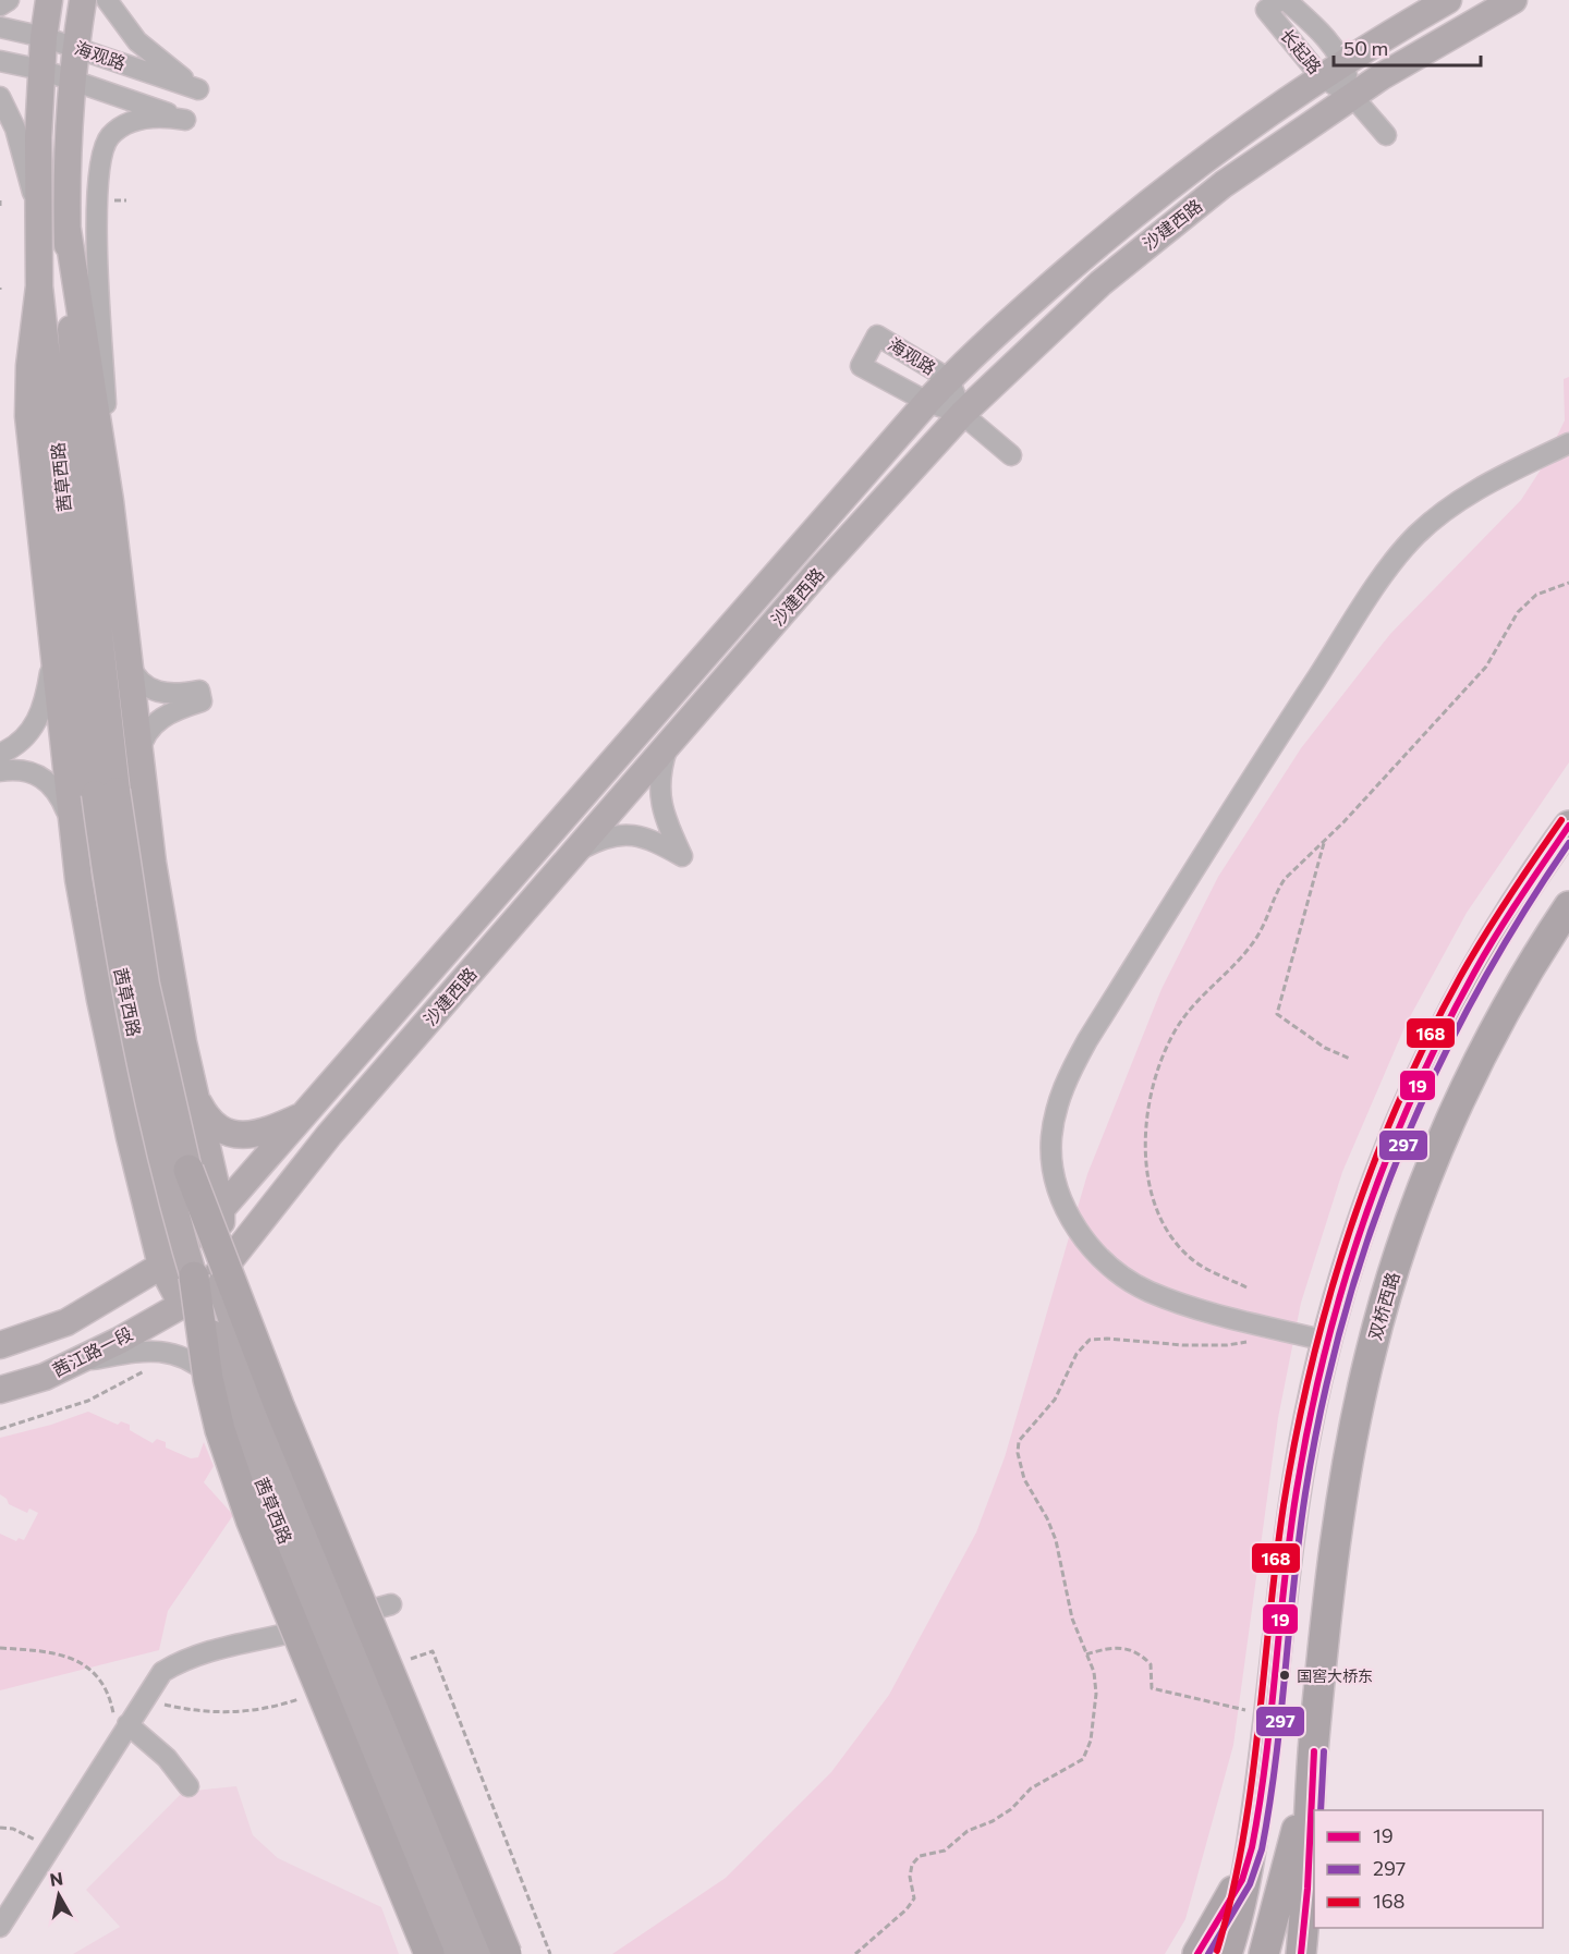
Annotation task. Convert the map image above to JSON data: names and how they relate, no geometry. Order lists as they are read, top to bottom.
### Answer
{
  "streets": {
    "highway": ["双桥西路"],
    "main road": ["沙建西路", "茜草西路", "茜江路一段"],
    "street": ["长起路", "海观路"]
  },
  "crossings": [
    ["长起路", "沙建西路"],
    ["海观路", "沙建西路"],
    ["海观路", "茜草西路"],
    ["沙建西路", "茜江路一段"]
  ],
  "places": ["国窖大桥东"],
  "lines": ["transit line 168", "transit line 19", "transit line 297"],
  "legend": ["19", "297", "168"],
  "scale_bar": "50 m",
  "north": "top"
}
